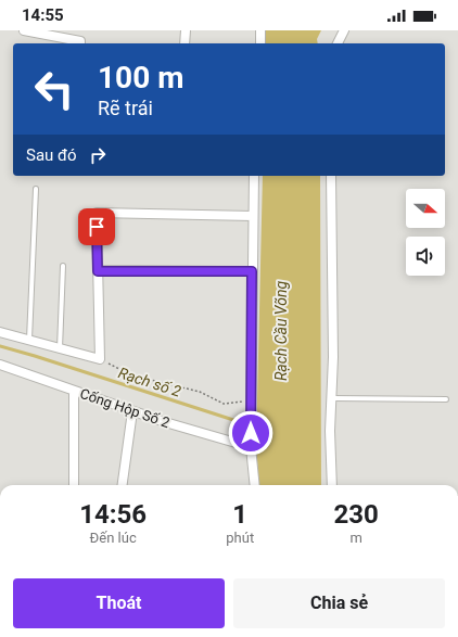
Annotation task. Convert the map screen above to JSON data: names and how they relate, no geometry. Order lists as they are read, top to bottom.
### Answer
{
  "streets": {
    "street": ["Cống Hộp Số 2"]
  },
  "water": ["Rạch Cầu Võng", "Rạch số 2"],
  "north": "right",
  "page": {
    "status": "14:55",
    "turn": ["100 m", "Rẽ trái"],
    "then": "Sau đó",
    "eta": [
      "14:56",
      "Đến lúc",
      "1",
      "phút",
      "230",
      "m"
    ],
    "buttons": ["Thoát", "Chia sẻ"]
  }
}
